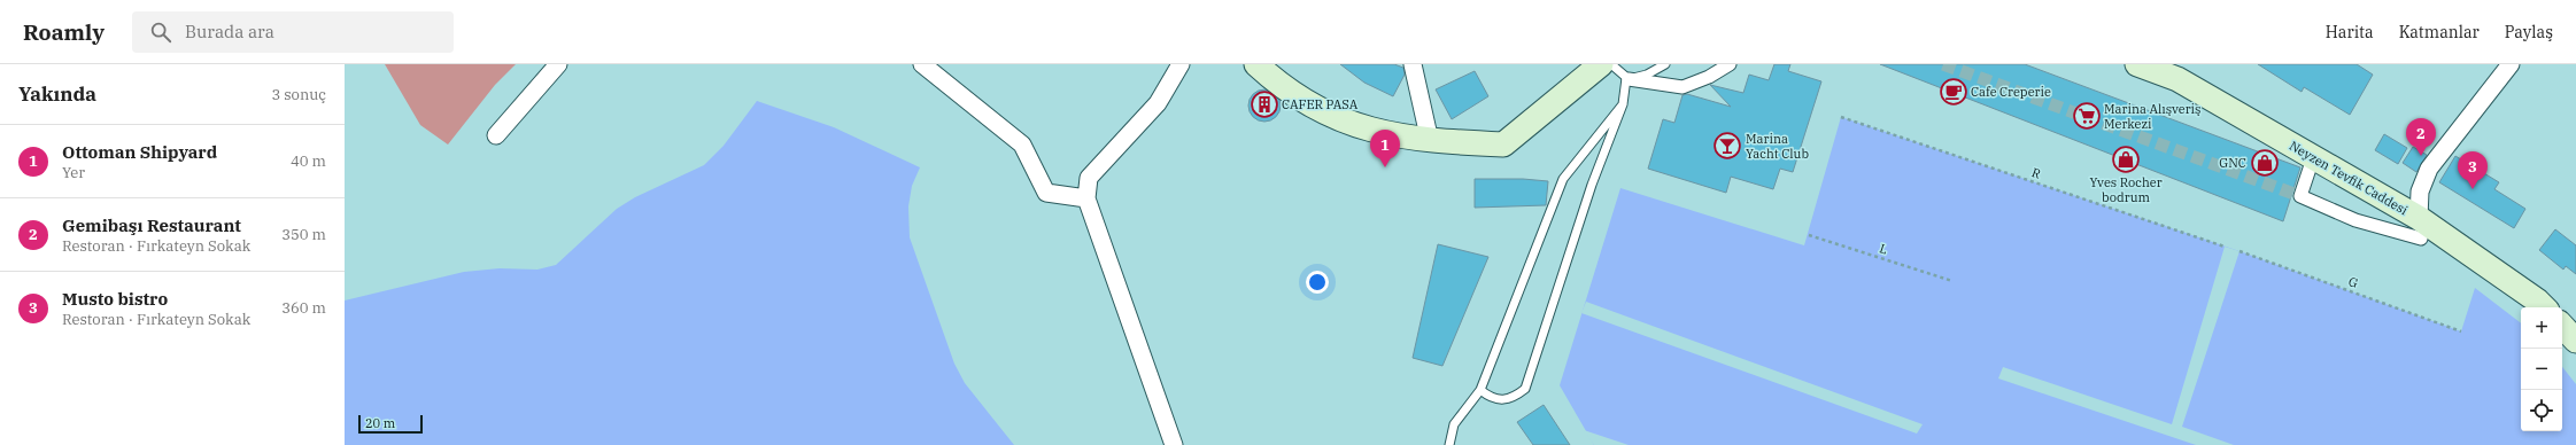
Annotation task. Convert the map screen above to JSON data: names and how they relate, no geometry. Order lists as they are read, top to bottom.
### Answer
{
  "streets": {
    "main road": ["Neyzen Tevfik Caddesi"],
    "path": ["R", "L", "G"]
  },
  "places": {
    "cafe": ["Cafe Creperie"],
    "building": ["CAFER PASA"],
    "supermarket": ["Marina Alışveriş Merkezi"],
    "bar": ["Marina Yacht Club"],
    "shop": ["Yves Rocher bodrum", "GNC"]
  },
  "scale_bar": "20 m",
  "page": {
    "header": "Roamly",
    "search": "Burada ara",
    "nav": ["Harita", "Katmanlar", "Paylaş"],
    "heading": ["Yakında", "3 sonuç"],
    "pins": ["2", "1", "3"],
    "list": [
      {
        "mark": "1",
        "name": "Ottoman Shipyard",
        "note": "Yer",
        "value": "40 m"
      },
      {
        "mark": "2",
        "name": "Gemibaşı Restaurant",
        "note": "Restoran · Fırkateyn Sokak",
        "value": "350 m"
      },
      {
        "mark": "3",
        "name": "Musto bistro",
        "note": "Restoran · Fırkateyn Sokak",
        "value": "360 m"
      }
    ],
    "map_buttons": ["+", "−"],
    "scale": "20 m"
  }
}
